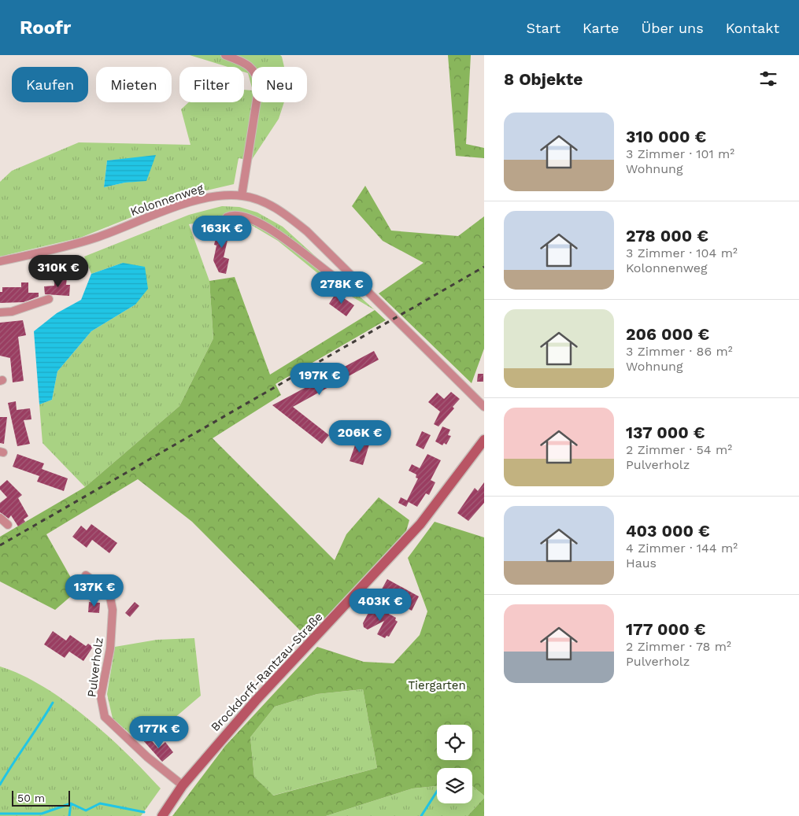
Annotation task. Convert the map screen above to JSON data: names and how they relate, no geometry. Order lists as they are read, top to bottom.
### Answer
{
  "streets": {
    "street": ["Kolonnenweg", "Pulverholz", "Brockdorff-Rantzau-Straße"]
  },
  "crossings": [
    ["Pulverholz", "Brockdorff-Rantzau-Straße"]
  ],
  "parks": ["Tiergarten"],
  "scale_bar": "50 m",
  "page": {
    "header": "Roofr",
    "nav": [
      "Start",
      "Karte",
      "Über uns",
      "Kontakt"
    ],
    "heading": "8 Objekte",
    "chip": [
      "Kaufen",
      "Mieten",
      "Filter",
      "Neu"
    ],
    "list": [
      {
        "name": "310 000 €",
        "note": "3 Zimmer · 101 m² · Wohnung"
      },
      {
        "name": "278 000 €",
        "note": "3 Zimmer · 104 m² · Kolonnenweg"
      },
      {
        "name": "206 000 €",
        "note": "3 Zimmer · 86 m² · Wohnung"
      },
      {
        "name": "137 000 €",
        "note": "2 Zimmer · 54 m² · Pulverholz"
      },
      {
        "name": "403 000 €",
        "note": "4 Zimmer · 144 m² · Haus"
      },
      {
        "name": "177 000 €",
        "note": "2 Zimmer · 78 m² · Pulverholz"
      }
    ],
    "price": [
      "163K €",
      "310K €",
      "278K €",
      "197K €",
      "206K €",
      "137K €",
      "403K €",
      "177K €"
    ],
    "scale": "50 m"
  }
}
